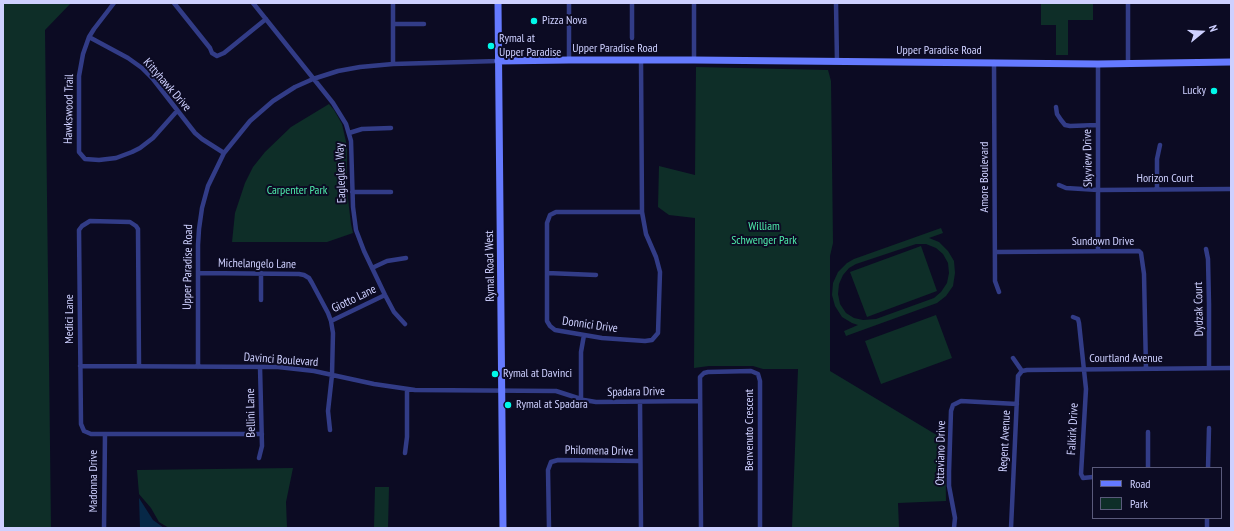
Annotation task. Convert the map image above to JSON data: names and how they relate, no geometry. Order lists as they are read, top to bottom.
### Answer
{
  "streets": {
    "main road": ["Upper Paradise Road", "Rymal Road West"],
    "street": [
      "Kittyhawk Drive",
      "Hawkswood Trail",
      "Skyview Drive",
      "Eagleglen Way",
      "Amore Boulevard",
      "Horizon Court",
      "Sundown Drive",
      "Michelangelo Lane",
      "Giotto Lane",
      "Dydzak Court",
      "Medici Lane",
      "Donnici Drive",
      "Courtland Avenue",
      "Davinci Boulevard",
      "Spadara Drive",
      "Bellini Lane",
      "Falkirk Drive",
      "Benvenuto Crescent",
      "Regent Avenue",
      "Philomena Drive",
      "Ottaviano Drive",
      "Madonna Drive"
    ]
  },
  "crossings": [
    ["Upper Paradise Road", "Kittyhawk Drive"],
    ["Upper Paradise Road", "Skyview Drive"],
    ["Upper Paradise Road", "Eagleglen Way"],
    ["Upper Paradise Road", "Amore Boulevard"],
    ["Upper Paradise Road", "Michelangelo Lane"],
    ["Upper Paradise Road", "Rymal Road West"],
    ["Upper Paradise Road", "Donnici Drive"],
    ["Upper Paradise Road", "Davinci Boulevard"],
    ["Kittyhawk Drive", "Hawkswood Trail"],
    ["Skyview Drive", "Horizon Court"],
    ["Skyview Drive", "Sundown Drive"],
    ["Eagleglen Way", "Giotto Lane"],
    ["Amore Boulevard", "Sundown Drive"],
    ["Sundown Drive", "Courtland Avenue"],
    ["Michelangelo Lane", "Giotto Lane"],
    ["Michelangelo Lane", "Davinci Boulevard"],
    ["Rymal Road West", "Davinci Boulevard"],
    ["Rymal Road West", "Spadara Drive"],
    ["Dydzak Court", "Courtland Avenue"],
    ["Medici Lane", "Davinci Boulevard"],
    ["Medici Lane", "Bellini Lane"],
    ["Medici Lane", "Madonna Drive"],
    ["Courtland Avenue", "Falkirk Drive"],
    ["Courtland Avenue", "Regent Avenue"],
    ["Davinci Boulevard", "Spadara Drive"],
    ["Davinci Boulevard", "Bellini Lane"],
    ["Spadara Drive", "Benvenuto Crescent"],
    ["Regent Avenue", "Ottaviano Drive"]
  ],
  "parks": ["Carpenter Park", "William Schwenger Park"],
  "places": [
    "Pizza Nova",
    "Rymal at Upper Paradise",
    "Lucky",
    "Rymal at Davinci",
    "Rymal at Spadara"
  ],
  "legend": ["Road", "Park"],
  "north": "right"
}
